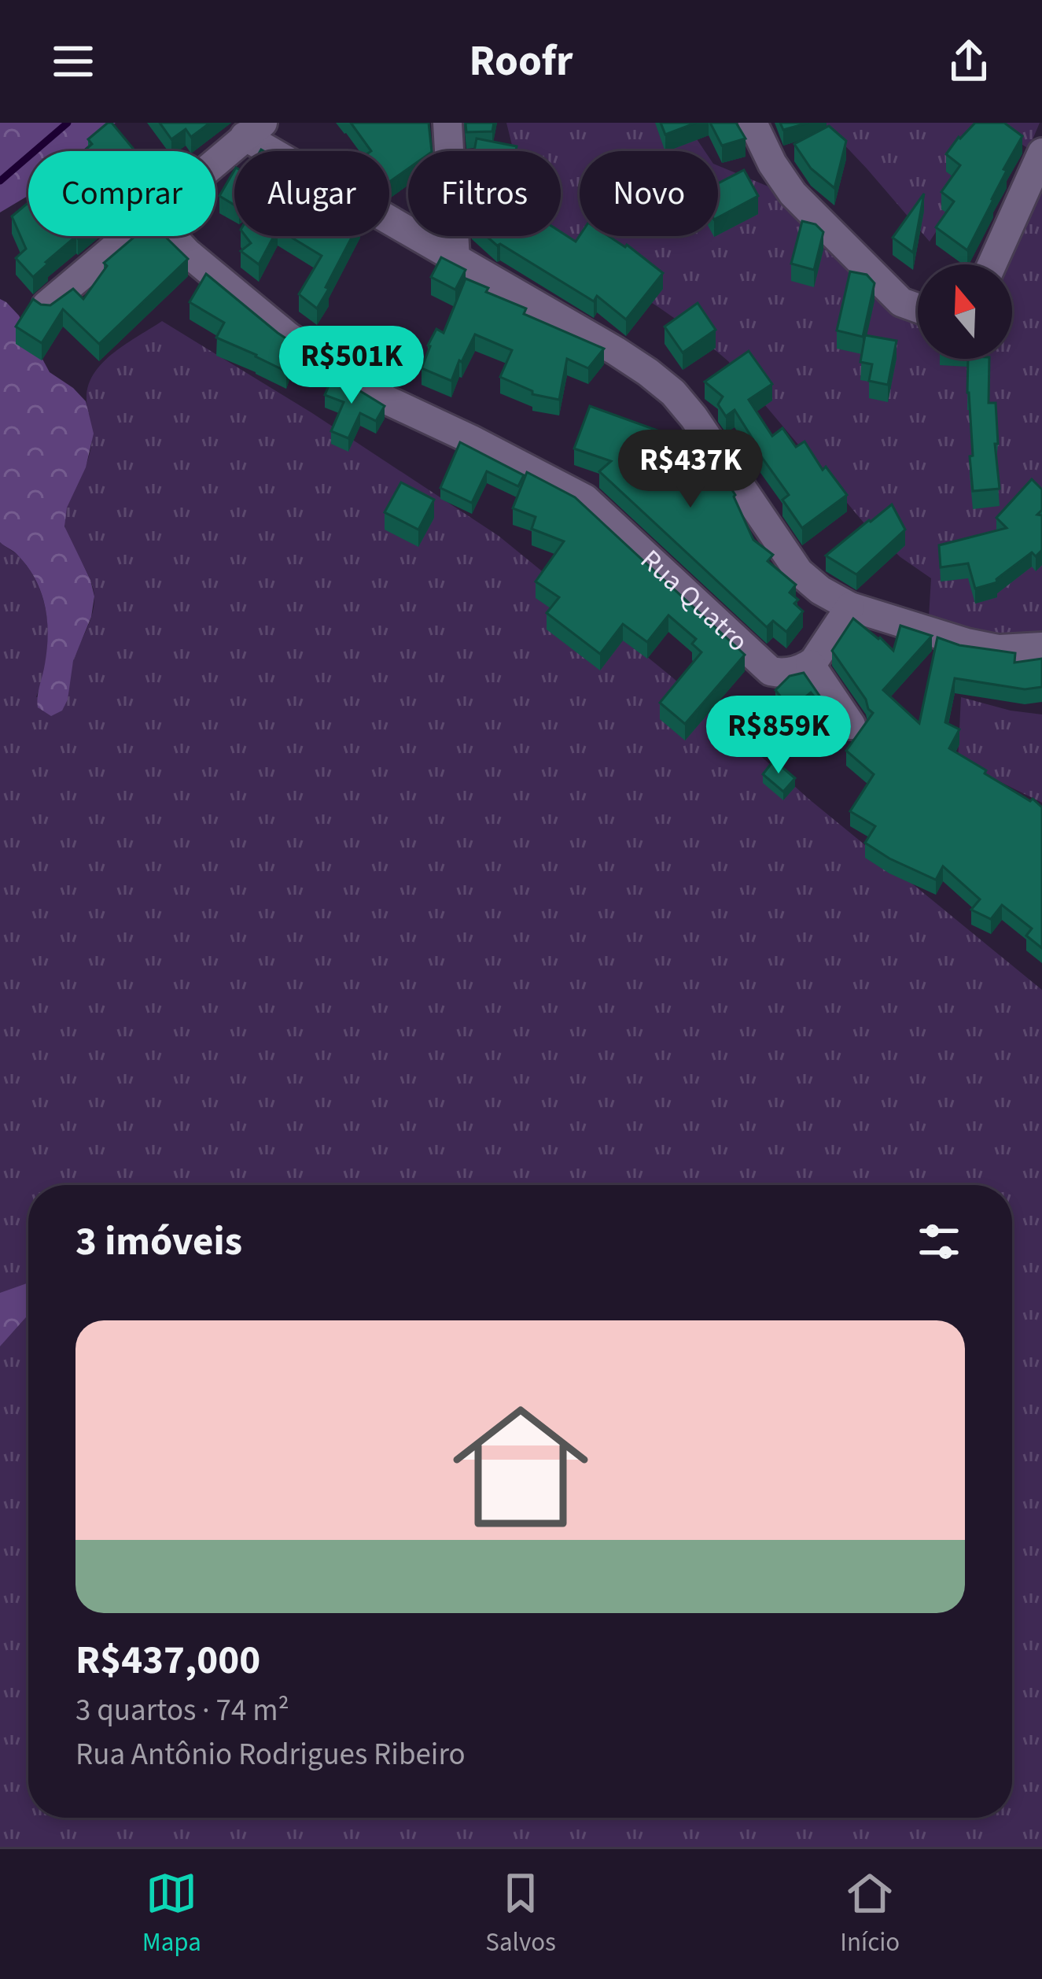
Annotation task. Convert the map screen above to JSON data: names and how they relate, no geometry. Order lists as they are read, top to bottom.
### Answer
{
  "streets": {
    "street": ["Rua Quatro"]
  },
  "north": "top",
  "page": {
    "header": "Roofr",
    "chip": [
      "Comprar",
      "Alugar",
      "Filtros",
      "Novo"
    ],
    "price": ["R$501K", "R$437K", "R$859K"],
    "heading": "3 imóveis",
    "list": [
      {
        "name": "R$437,000",
        "note": "3 quartos · 74 m² · Rua Antônio Rodrigues Ribeiro"
      }
    ],
    "tabs": ["Mapa", "Salvos", "Início"]
  }
}
